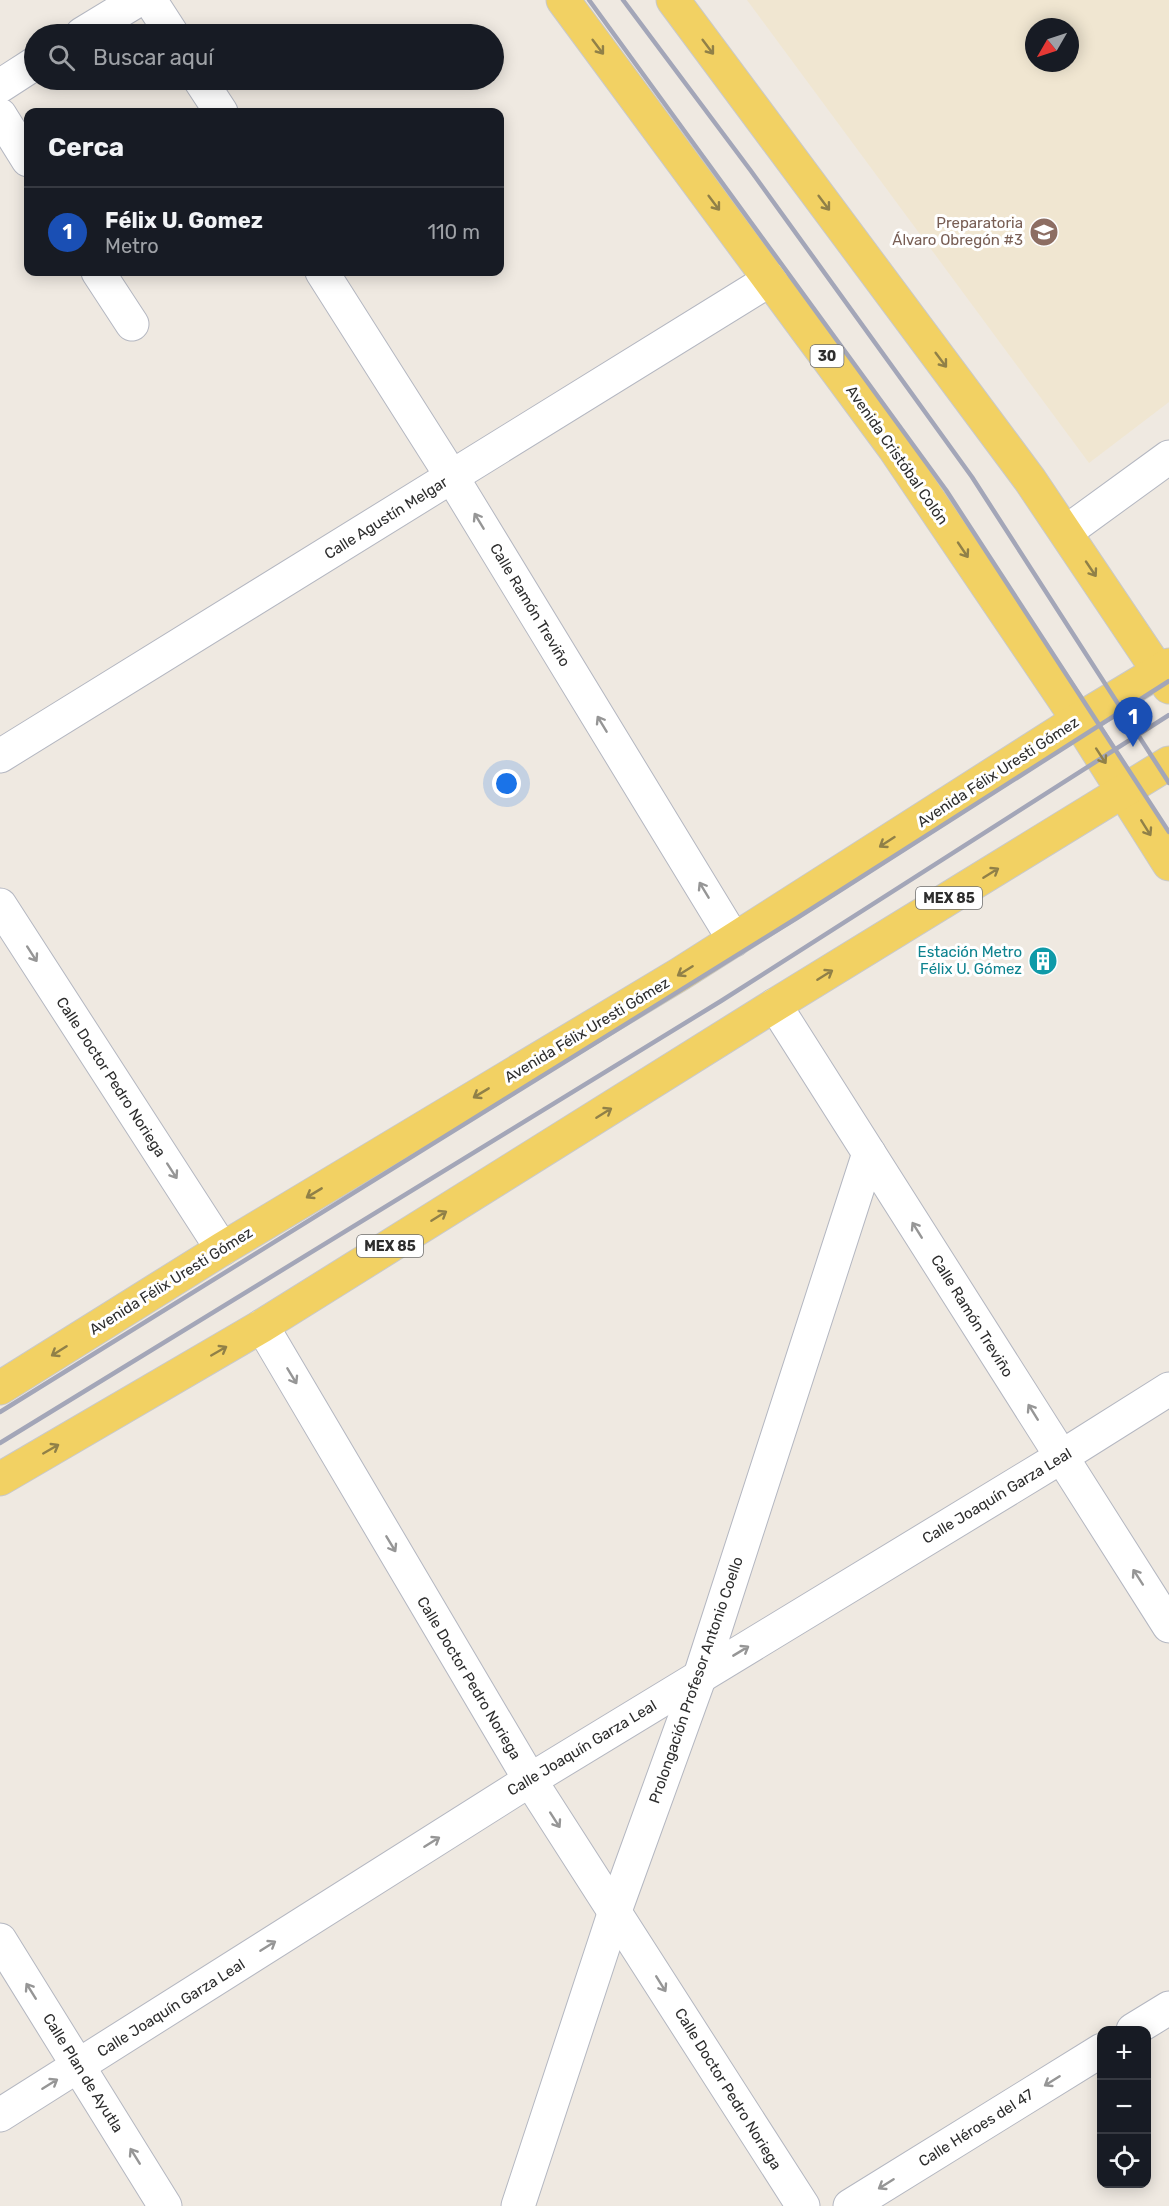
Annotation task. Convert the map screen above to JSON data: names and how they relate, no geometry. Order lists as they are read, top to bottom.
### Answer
{
  "streets": {
    "main road": [
      "30",
      "Avenida Cristóbal Colón",
      "Avenida Félix Uresti Gómez",
      "MEX 85"
    ],
    "street": [
      "Calle Agustín Melgar",
      "Calle Ramón Treviño",
      "Calle Doctor Pedro Noriega",
      "Calle Joaquín Garza Leal",
      "Prolongación Profesor Antonio Coello",
      "Calle Plan de Ayutla",
      "Calle Héroes del 47"
    ]
  },
  "crossings": [
    ["Avenida Cristóbal Colón", "Calle Agustín Melgar"],
    ["Avenida Cristóbal Colón", "Avenida Félix Uresti Gómez"],
    ["Avenida Cristóbal Colón", "MEX 85"],
    ["Calle Agustín Melgar", "Calle Ramón Treviño"],
    ["Calle Ramón Treviño", "Avenida Félix Uresti Gómez"],
    ["Calle Ramón Treviño", "MEX 85"],
    ["Calle Ramón Treviño", "Calle Joaquín Garza Leal"],
    ["Calle Ramón Treviño", "Prolongación Profesor Antonio Coello"],
    ["Avenida Félix Uresti Gómez", "Calle Doctor Pedro Noriega"],
    ["MEX 85", "Calle Doctor Pedro Noriega"],
    ["Calle Doctor Pedro Noriega", "Calle Joaquín Garza Leal"],
    ["Calle Doctor Pedro Noriega", "Prolongación Profesor Antonio Coello"],
    ["Calle Joaquín Garza Leal", "Prolongación Profesor Antonio Coello"],
    ["Calle Joaquín Garza Leal", "Calle Plan de Ayutla"]
  ],
  "one_way": [
    "Calle Ramón Treviño",
    "Calle Doctor Pedro Noriega",
    "Calle Joaquín Garza Leal",
    "Calle Plan de Ayutla",
    "Calle Héroes del 47"
  ],
  "places": {
    "school or university": ["Preparatoria Álvaro Obregón #3"],
    "building": ["Estación Metro Félix U. Gómez"]
  },
  "north": "bottom left",
  "page": {
    "search": "Buscar aquí",
    "heading": "Cerca",
    "list": [
      {
        "mark": "1",
        "name": "Félix U. Gomez",
        "note": "Metro",
        "value": "110 m"
      }
    ],
    "pins": "1",
    "map_buttons": ["+", "−"]
  }
}
